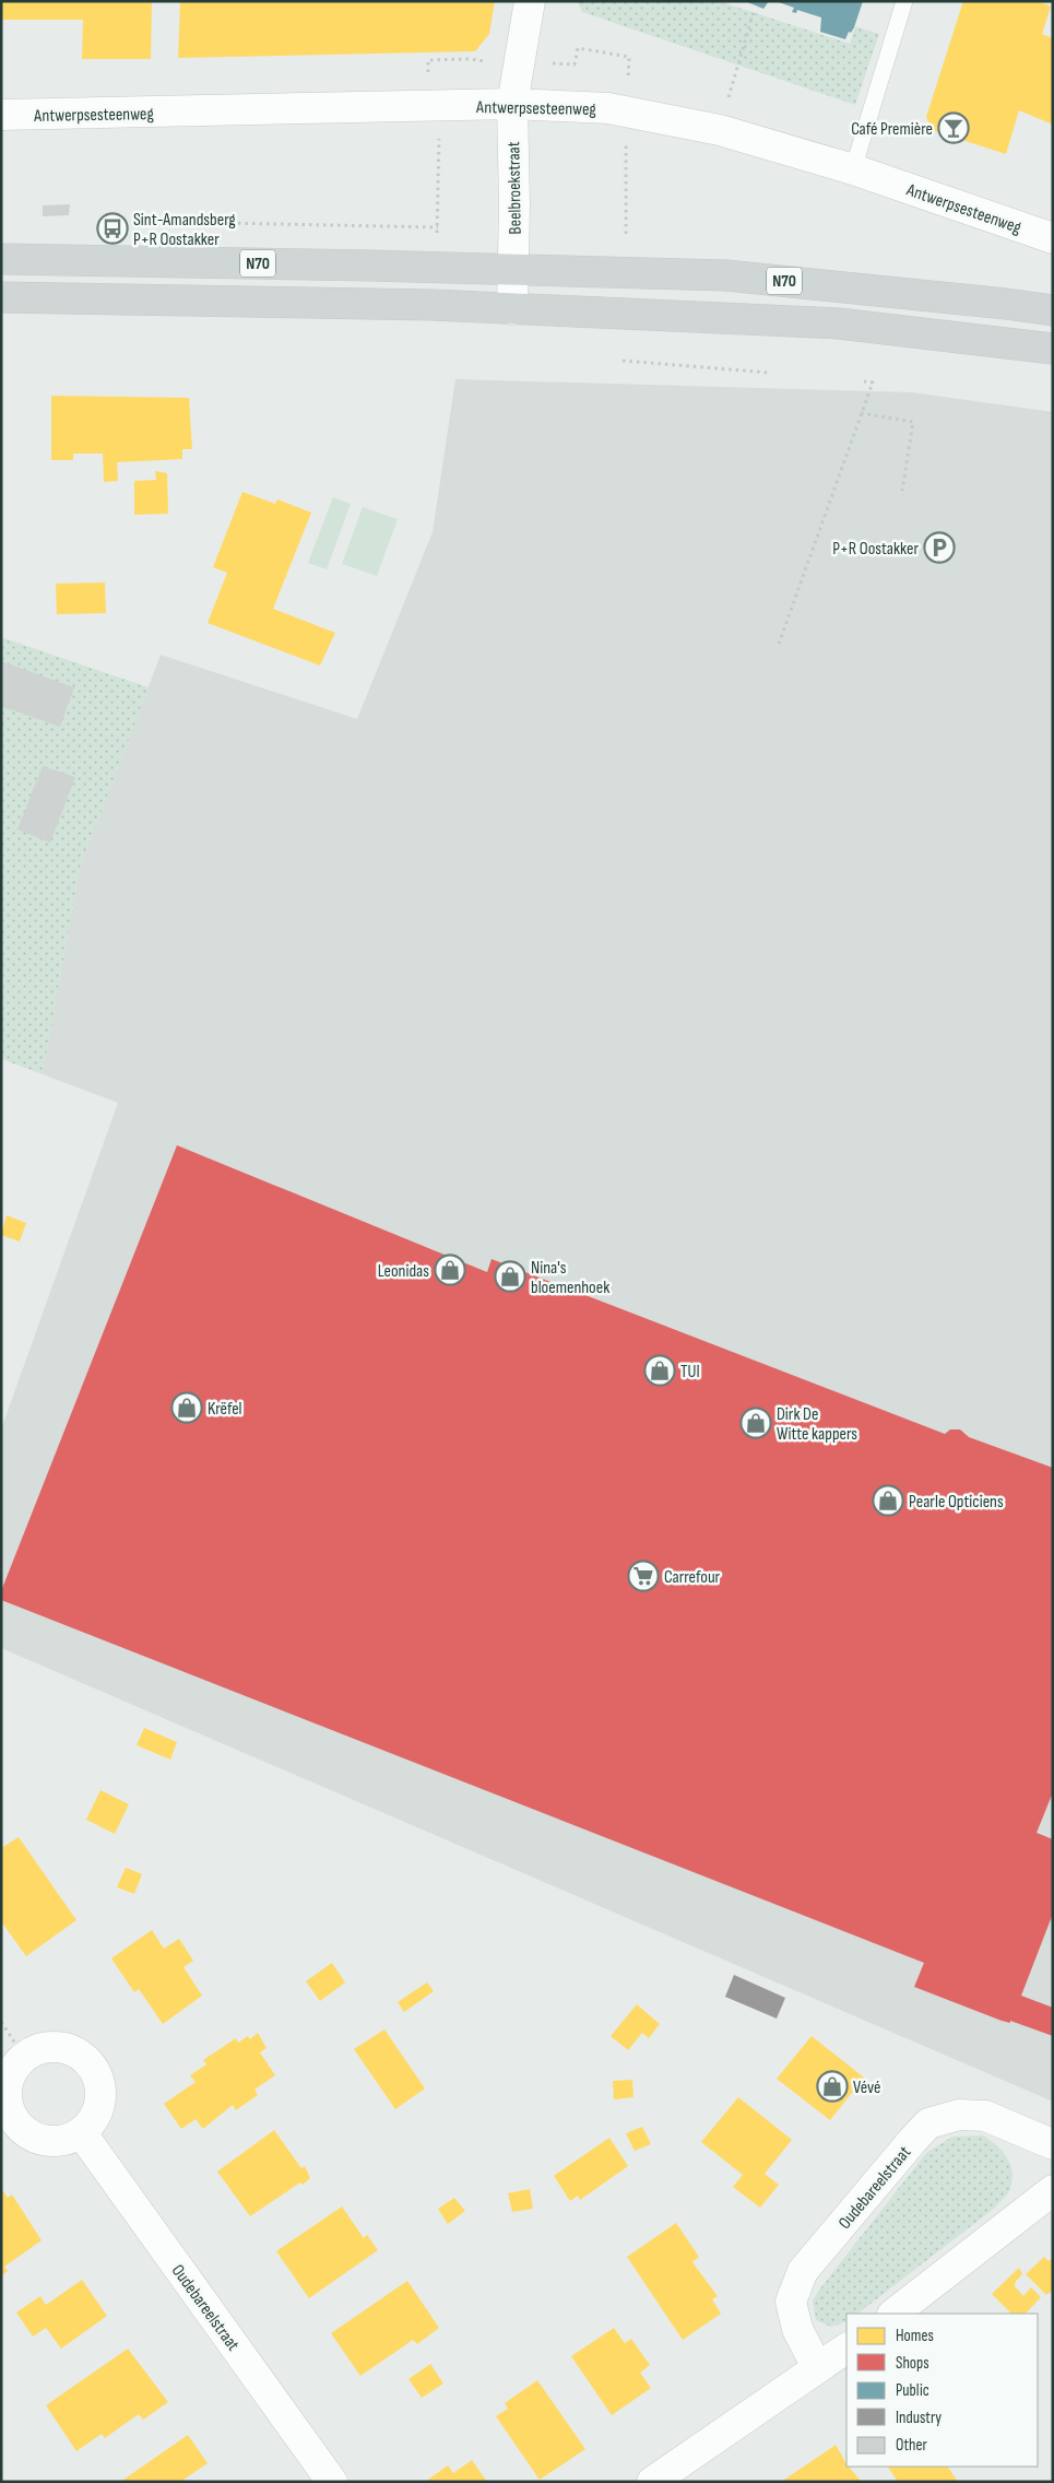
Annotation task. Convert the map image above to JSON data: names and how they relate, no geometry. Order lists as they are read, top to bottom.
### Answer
{
  "streets": {
    "main road": ["N70"],
    "street": ["Antwerpsesteenweg", "Beelbroekstraat", "Oudebareelstraat"]
  },
  "crossings": [
    ["Antwerpsesteenweg", "Beelbroekstraat"],
    ["Beelbroekstraat", "N70"]
  ],
  "places": {
    "bar": ["Café Première"],
    "bus stop": ["Sint-Amandsberg P+R Oostakker"],
    "parking": ["P+R Oostakker"],
    "shop": [
      "Leonidas",
      "Nina's bloemenhoek",
      "TUI",
      "Krëfel",
      "Dirk De Witte kappers",
      "Pearle Opticiens",
      "Vévé"
    ],
    "supermarket": ["Carrefour"]
  },
  "legend": [
    "Homes",
    "Shops",
    "Public",
    "Industry",
    "Other"
  ]
}
